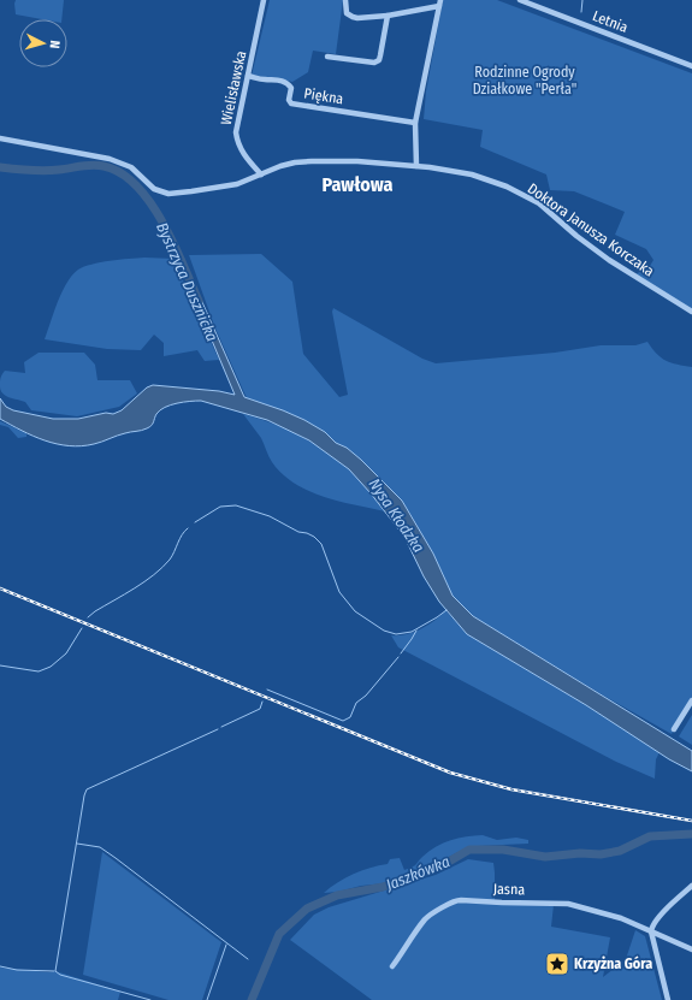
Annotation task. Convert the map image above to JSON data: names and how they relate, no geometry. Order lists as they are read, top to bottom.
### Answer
{
  "streets": {
    "street": [
      "Letnia",
      "Wielisławska",
      "Piękna",
      "Doktora Janusza Korczaka",
      "Jasna"
    ]
  },
  "crossings": [
    ["Wielisławska", "Piękna"],
    ["Wielisławska", "Doktora Janusza Korczaka"]
  ],
  "districts": ["Pawłowa"],
  "water": ["Bystrzyca Dusznicka", "Nysa Kłodzka", "Jaszkówka"],
  "parks": ["Rodzinne Ogrody Działkowe \"Perła\""],
  "places": {
    "place": ["Krzyżna Góra"]
  },
  "north": "right"
}
